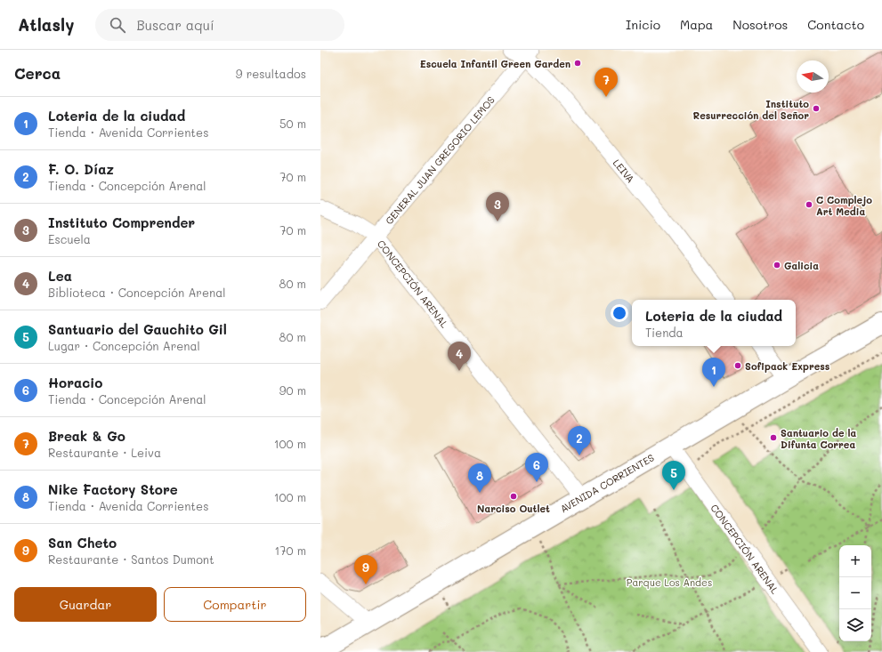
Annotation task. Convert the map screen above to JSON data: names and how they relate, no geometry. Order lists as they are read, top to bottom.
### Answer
{
  "streets": {
    "main road": ["AVENIDA CORRIENTES"],
    "street": ["GENERAL JUAN GREGORIO LEMOS", "LEIVA", "CONCEPCIÓN ARENAL"]
  },
  "crossings": [
    ["GENERAL JUAN GREGORIO LEMOS", "LEIVA"],
    ["GENERAL JUAN GREGORIO LEMOS", "CONCEPCIÓN ARENAL"],
    ["CONCEPCIÓN ARENAL", "AVENIDA CORRIENTES"]
  ],
  "parks": ["Parque Los Andes"],
  "places": [
    "Escuela Infantil Green Garden",
    "Instituto Resurrección del Señor",
    "C Complejo Art Media",
    "Galicia",
    "Sofipack Express",
    "Santuario de la Difunta Correa",
    "Narciso Outlet"
  ],
  "north": "left",
  "page": {
    "header": "Atlasly",
    "search": "Buscar aquí",
    "nav": [
      "Inicio",
      "Mapa",
      "Nosotros",
      "Contacto"
    ],
    "heading": ["Cerca", "9 resultados"],
    "pins": [
      "7",
      "3",
      "4",
      "1",
      "2",
      "6",
      "5",
      "8",
      "9"
    ],
    "list": [
      {
        "mark": "1",
        "name": "Loteria de la ciudad",
        "note": "Tienda · Avenida Corrientes",
        "value": "50 m"
      },
      {
        "mark": "2",
        "name": "F. O. Díaz",
        "note": "Tienda · Concepción Arenal",
        "value": "70 m"
      },
      {
        "mark": "3",
        "name": "Instituto Comprender",
        "note": "Escuela",
        "value": "70 m"
      },
      {
        "mark": "4",
        "name": "Lea",
        "note": "Biblioteca · Concepción Arenal",
        "value": "80 m"
      },
      {
        "mark": "5",
        "name": "Santuario del Gauchito Gil",
        "note": "Lugar · Concepción Arenal",
        "value": "80 m"
      },
      {
        "mark": "6",
        "name": "Horacio",
        "note": "Tienda · Concepción Arenal",
        "value": "90 m"
      },
      {
        "mark": "7",
        "name": "Break & Go",
        "note": "Restaurante · Leiva",
        "value": "100 m"
      },
      {
        "mark": "8",
        "name": "Nike Factory Store",
        "note": "Tienda · Avenida Corrientes",
        "value": "100 m"
      },
      {
        "mark": "9",
        "name": "San Cheto",
        "note": "Restaurante · Santos Dumont",
        "value": "170 m"
      }
    ],
    "popup": ["Loteria de la ciudad", "Tienda"],
    "map_buttons": ["+", "−"],
    "buttons": ["Guardar", "Compartir"]
  }
}
